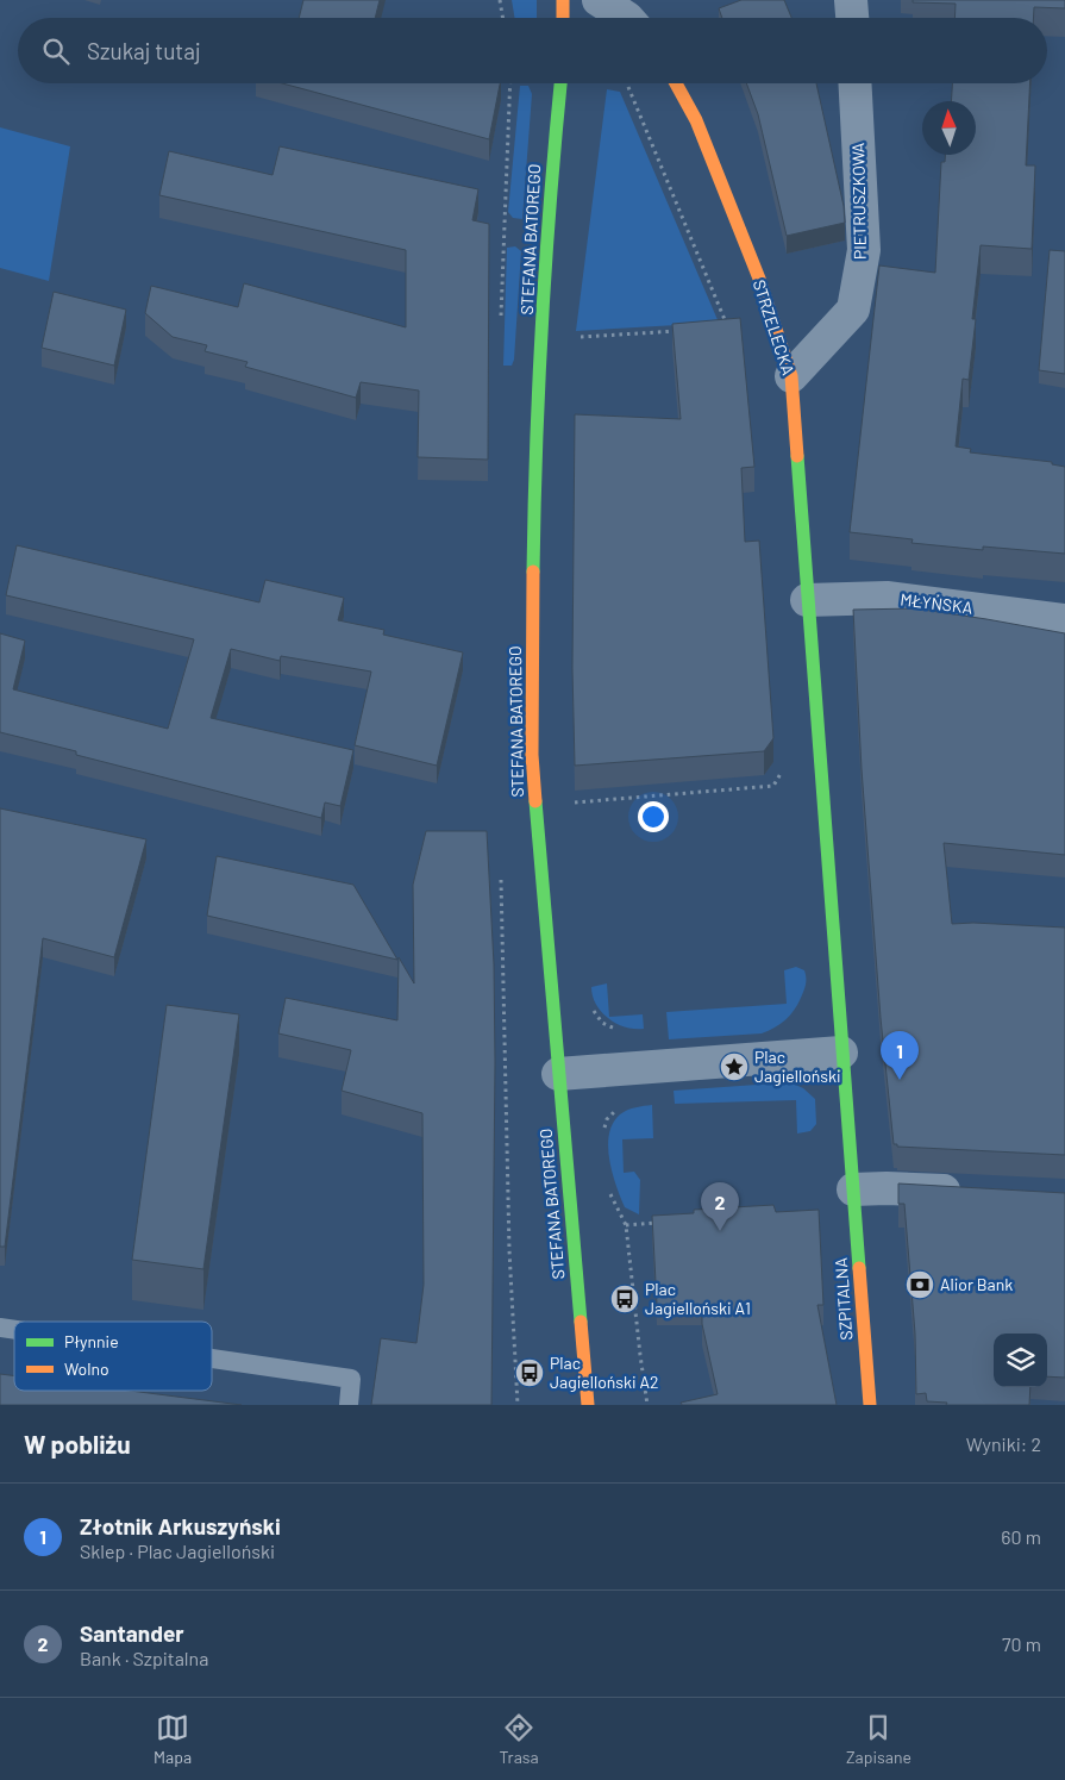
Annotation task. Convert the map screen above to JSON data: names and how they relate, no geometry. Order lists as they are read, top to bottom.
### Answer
{
  "streets": {
    "street": [
      "PIETRUSZKOWA",
      "STEFANA BATOREGO",
      "STRZELECKA",
      "MŁYŃSKA",
      "SZPITALNA"
    ]
  },
  "crossings": [
    ["PIETRUSZKOWA", "STRZELECKA"],
    ["STRZELECKA", "MŁYŃSKA"]
  ],
  "places": {
    "place": ["Plac Jagielloński"],
    "bank": ["Alior Bank"],
    "bus stop": ["Plac Jagielloński A1", "Plac Jagielloński A2"]
  },
  "legend": ["Płynnie", "Wolno"],
  "north": "top",
  "page": {
    "search": "Szukaj tutaj",
    "pins": ["1", "2"],
    "heading": ["W pobliżu", "Wyniki: 2"],
    "list": [
      {
        "mark": "1",
        "name": "Złotnik Arkuszyński",
        "note": "Sklep · Plac Jagielloński",
        "value": "60 m"
      },
      {
        "mark": "2",
        "name": "Santander",
        "note": "Bank · Szpitalna",
        "value": "70 m"
      }
    ],
    "nav": ["Mapa", "Trasa", "Zapisane"]
  }
}
